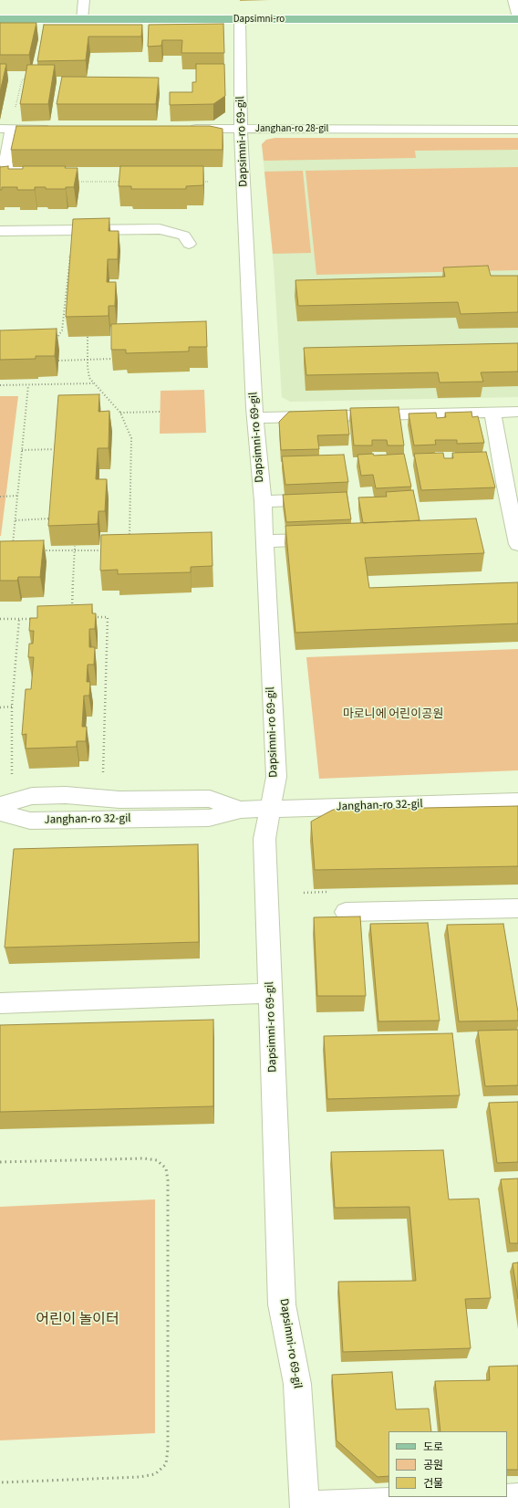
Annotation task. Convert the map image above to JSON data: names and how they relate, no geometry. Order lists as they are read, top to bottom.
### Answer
{
  "streets": {
    "main road": ["Dapsimni-ro"],
    "street": ["Janghan-ro 28-gil", "Dapsimni-ro 69-gil", "Janghan-ro 32-gil"]
  },
  "crossings": [
    ["Dapsimni-ro", "Dapsimni-ro 69-gil"],
    ["Janghan-ro 28-gil", "Dapsimni-ro 69-gil"],
    ["Dapsimni-ro 69-gil", "Janghan-ro 32-gil"]
  ],
  "parks": ["마로니에 어린이공원", "어린이 놀이터"],
  "legend": ["도로", "공원", "건물"]
}
